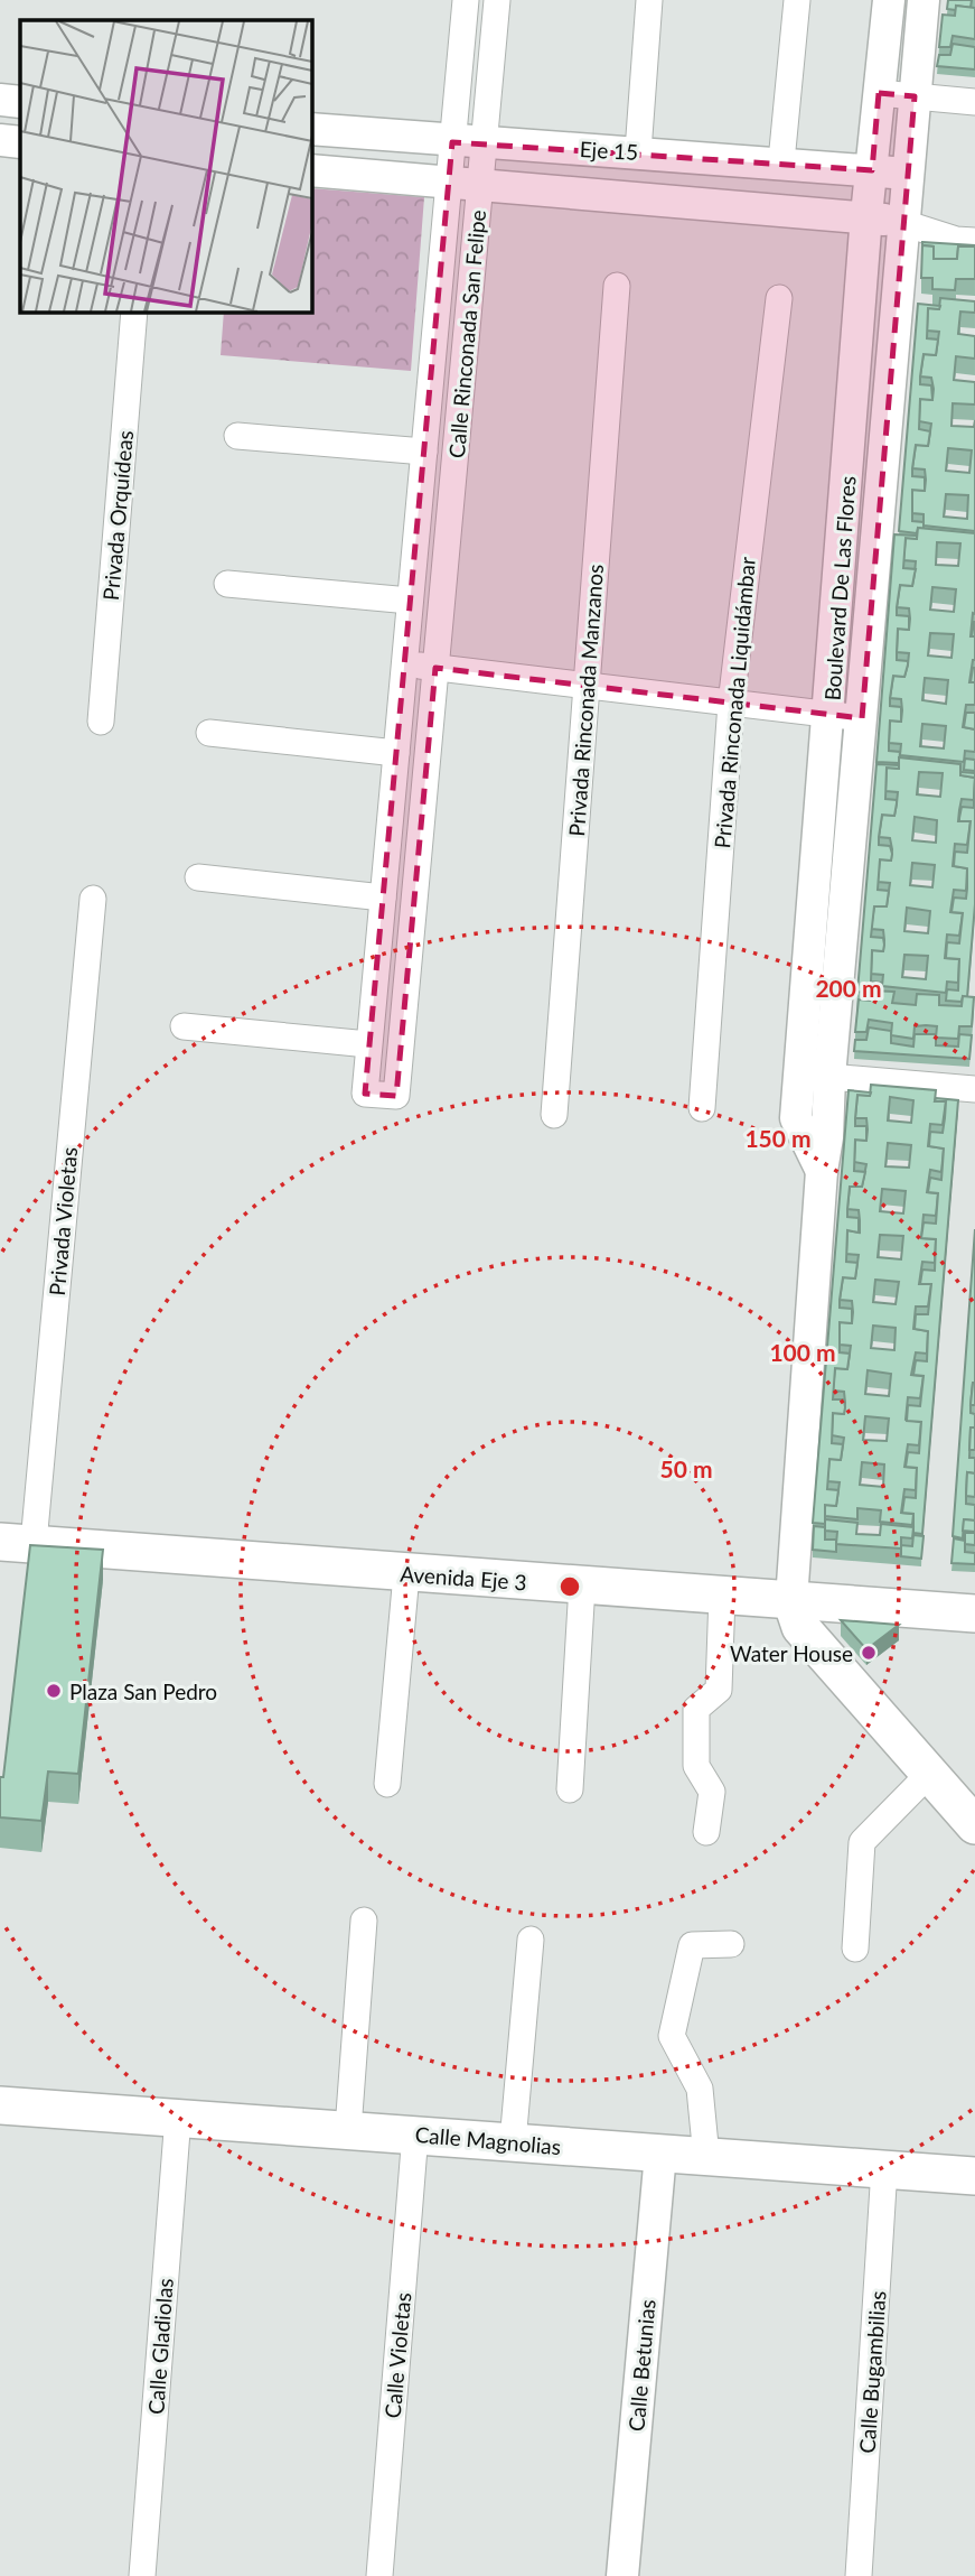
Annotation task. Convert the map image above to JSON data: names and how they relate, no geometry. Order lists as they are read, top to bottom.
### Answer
{
  "streets": {
    "main road": ["Avenida Eje 3", "Calle Magnolias"],
    "street": [
      "Eje 15",
      "Calle Rinconada San Felipe",
      "Privada Orquídeas",
      "Boulevard De Las Flores",
      "Privada Rinconada Manzanos",
      "Privada Rinconada Liquidámbar",
      "Privada Violetas",
      "Calle Gladiolas",
      "Calle Violetas",
      "Calle Betunias",
      "Calle Bugambilias"
    ]
  },
  "crossings": [
    ["Eje 15", "Calle Rinconada San Felipe"],
    ["Eje 15", "Boulevard De Las Flores"],
    ["Boulevard De Las Flores", "Avenida Eje 3"],
    ["Privada Violetas", "Avenida Eje 3"],
    ["Calle Magnolias", "Calle Gladiolas"],
    ["Calle Magnolias", "Calle Violetas"],
    ["Calle Magnolias", "Calle Betunias"],
    ["Calle Magnolias", "Calle Bugambilias"]
  ],
  "places": ["Water House", "Plaza San Pedro"],
  "rings": [
    "200 m",
    "150 m",
    "100 m",
    "50 m"
  ]
}
